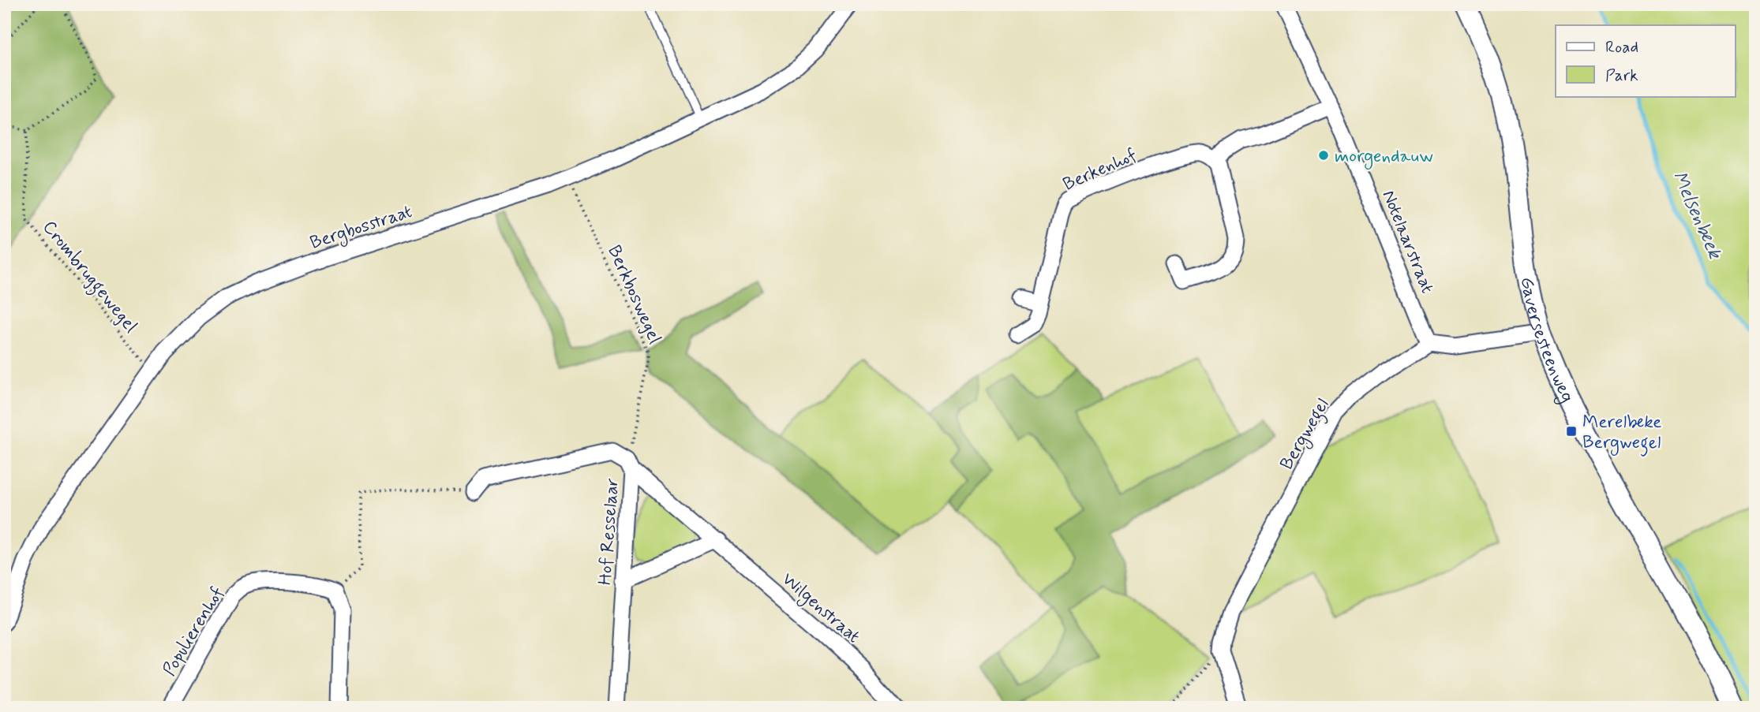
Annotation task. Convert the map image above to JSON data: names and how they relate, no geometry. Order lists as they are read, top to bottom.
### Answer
{
  "streets": {
    "street": [
      "Berkenhof",
      "Bergbosstraat",
      "Notelaarstraat",
      "Gaversesteenweg",
      "Bergwegel",
      "Hof Resselaar",
      "Wilgenstraat",
      "Populierenhof"
    ],
    "path": ["Crombruggewegel", "Berkboswegel"]
  },
  "crossings": [
    ["Bergbosstraat", "Crombruggewegel"],
    ["Bergbosstraat", "Berkboswegel"],
    ["Notelaarstraat", "Bergwegel"],
    ["Berkboswegel", "Hof Resselaar"],
    ["Berkboswegel", "Wilgenstraat"],
    ["Hof Resselaar", "Wilgenstraat"]
  ],
  "water": ["Melsenbeek"],
  "places": {
    "other": ["morgendauw"],
    "transit": ["Merelbeke Bergwegel"]
  },
  "legend": ["Road", "Park"]
}
